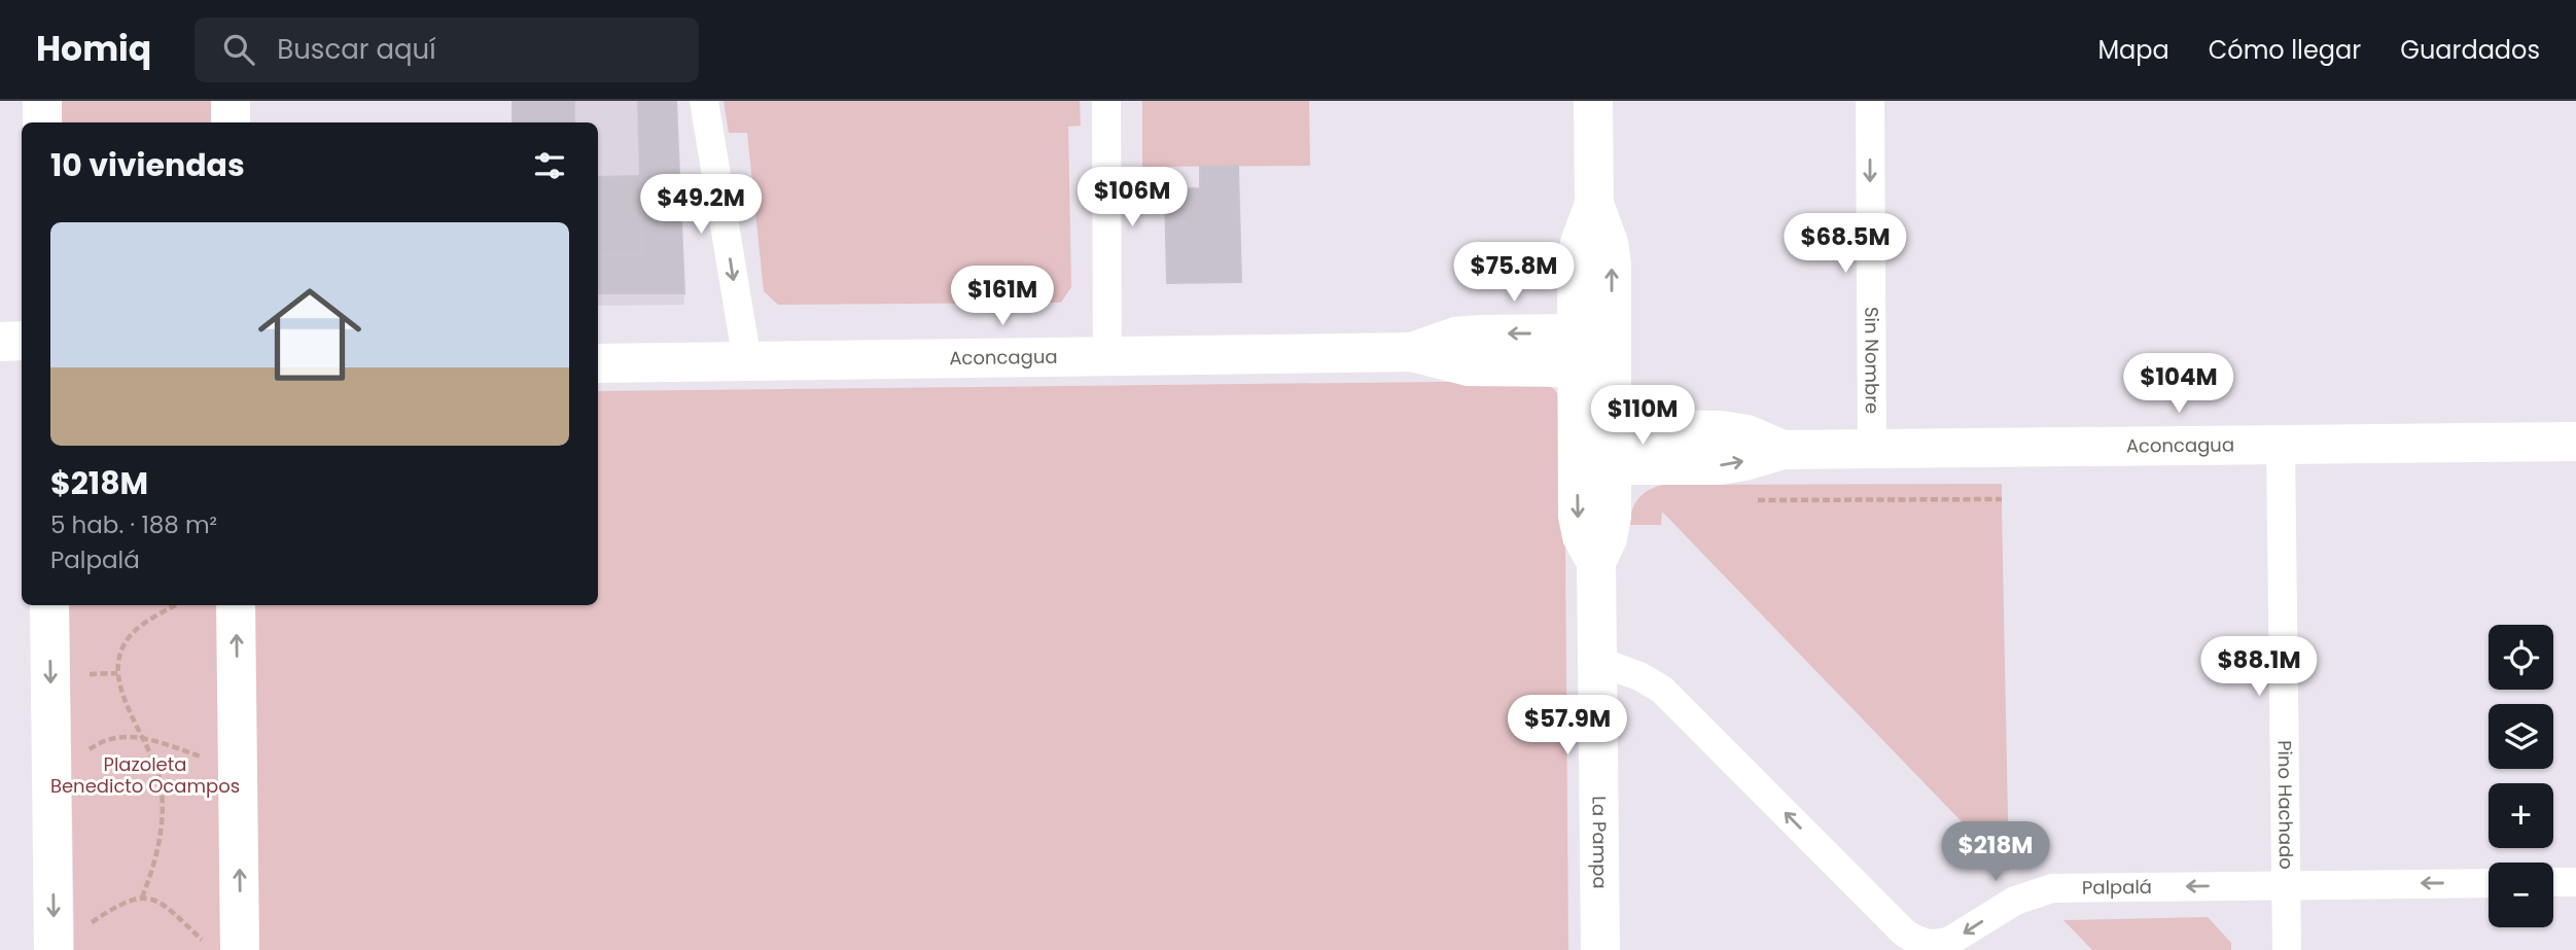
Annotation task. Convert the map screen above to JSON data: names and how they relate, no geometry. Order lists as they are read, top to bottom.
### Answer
{
  "streets": {
    "street": [
      "Aconcagua",
      "Sin Nombre",
      "Pino Hachado",
      "La Pampa",
      "Palpalá"
    ]
  },
  "crossings": [
    ["Aconcagua", "Sin Nombre"],
    ["Aconcagua", "Pino Hachado"],
    ["Aconcagua", "La Pampa"],
    ["Pino Hachado", "Palpalá"],
    ["La Pampa", "Palpalá"]
  ],
  "one_way": ["Sin Nombre", "Palpalá"],
  "parks": ["Plazoleta Benedicto Ocampos"],
  "page": {
    "header": "Homiq",
    "search": "Buscar aquí",
    "nav": ["Mapa", "Cómo llegar", "Guardados"],
    "heading": "10 viviendas",
    "price": [
      "$106M",
      "$49.2M",
      "$68.5M",
      "$75.8M",
      "$161M",
      "$104M",
      "$110M",
      "$88.1M",
      "$57.9M",
      "$218M"
    ],
    "list": [
      {
        "name": "$218M",
        "note": "5 hab. · 188 m² · Palpalá"
      }
    ],
    "map_buttons": ["+", "−"]
  }
}
